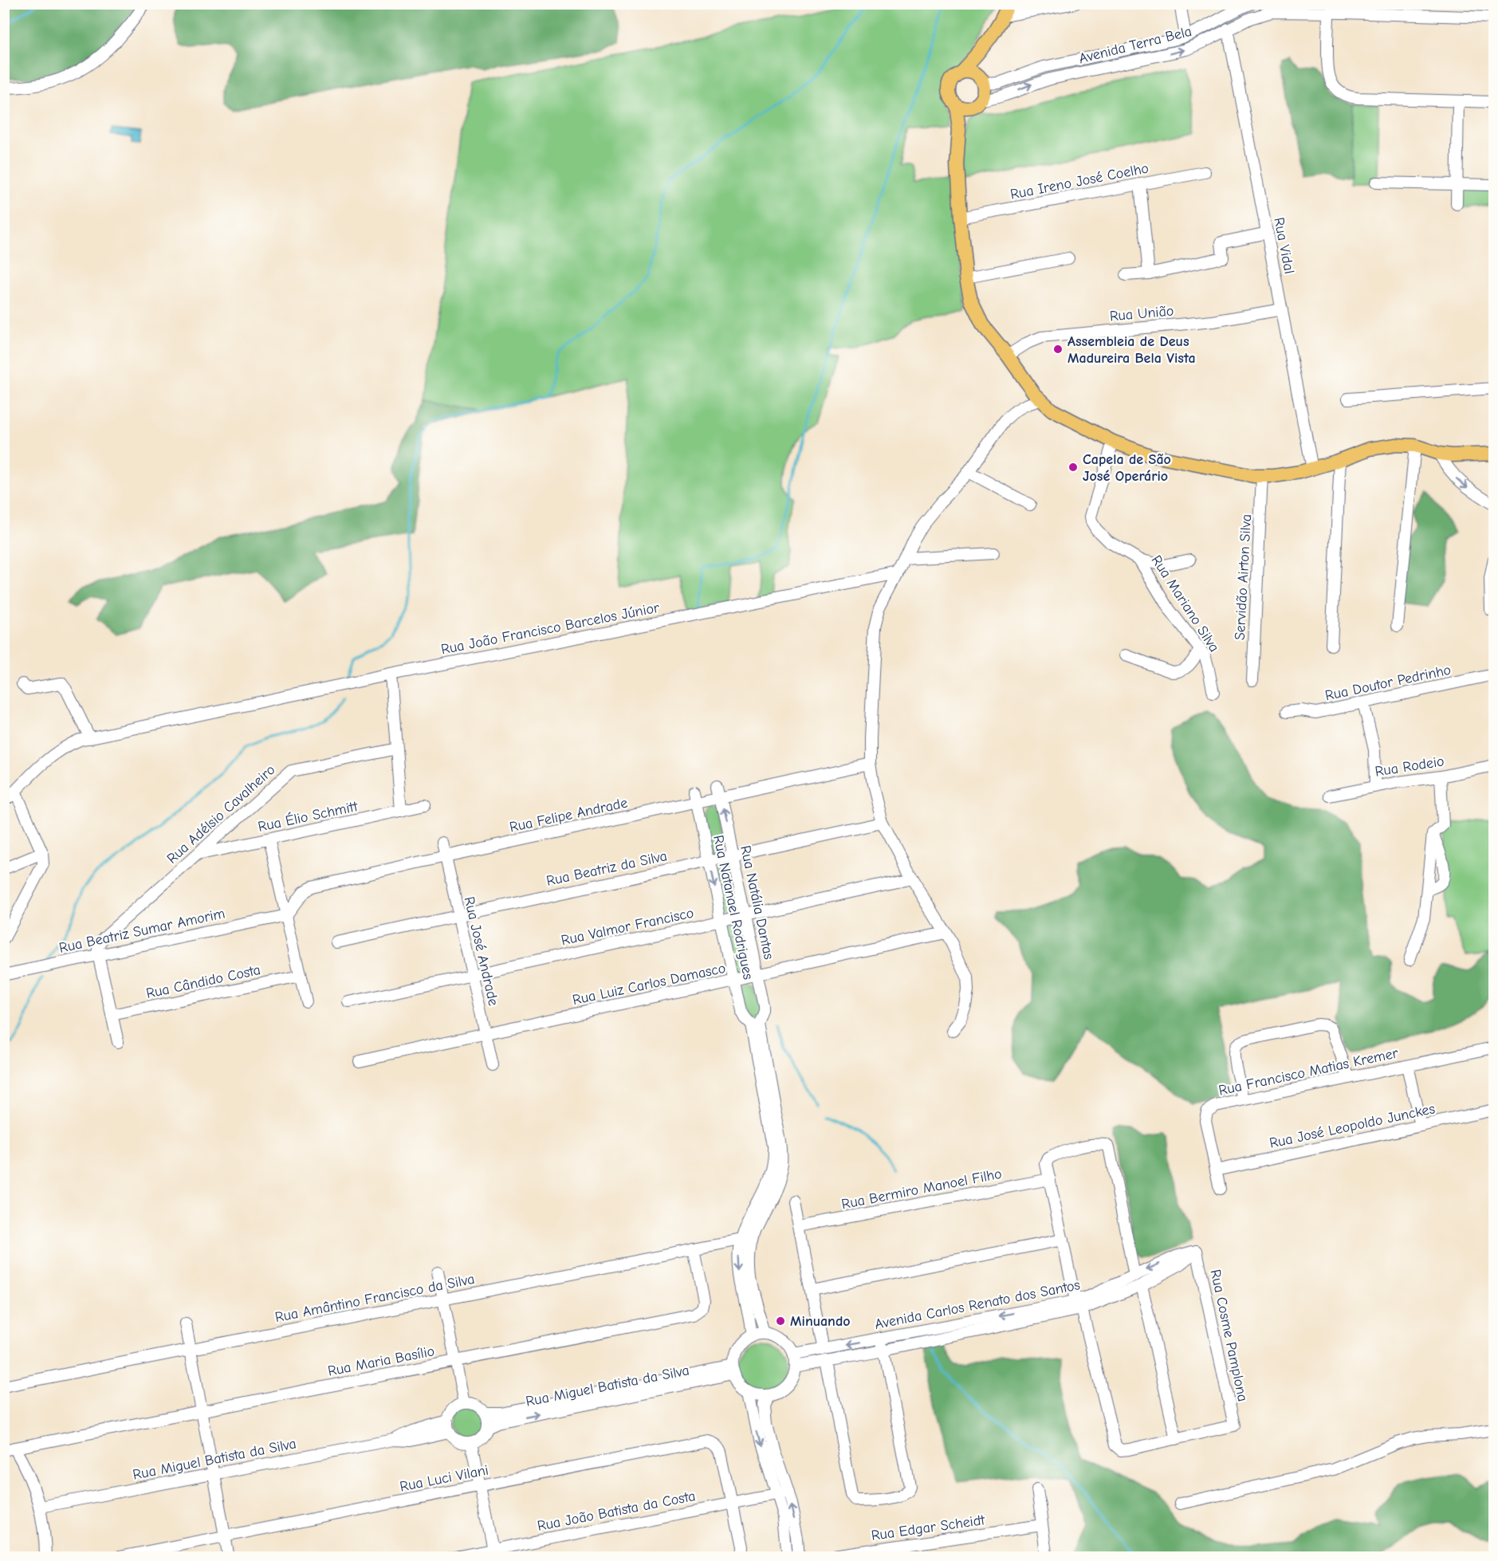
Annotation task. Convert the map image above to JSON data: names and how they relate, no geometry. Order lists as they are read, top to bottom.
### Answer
{
  "streets": {
    "street": [
      "Avenida Terra Bela",
      "Rua Ireno José Coelho",
      "Rua Vidal",
      "Rua União",
      "Servidão Airton Silva",
      "Rua Mariano Silva",
      "Rua João Francisco Barcelos Júnior",
      "Rua Doutor Pedrinho",
      "Rua Rodeio",
      "Rua Adélsio Cavalheiro",
      "Rua Felipe Andrade",
      "Rua Élio Schmitt",
      "Rua Beatriz da Silva",
      "Rua Natália Dantas",
      "Rua Natanael Rodrigues",
      "Rua Valmor Francisco",
      "Rua Beatriz Sumar Amorim",
      "Rua José Andrade",
      "Rua Cândido Costa",
      "Rua Luiz Carlos Damasco",
      "Rua Francisco Matias Kremer",
      "Rua José Leopoldo Junckes",
      "Rua Bermiro Manoel Filho",
      "Rua Amântino Francisco da Silva",
      "Avenida Carlos Renato dos Santos",
      "Rua Cosme Pamplona",
      "Rua Maria Basílio",
      "Rua Miguel Batista da Silva",
      "Rua Luci Vilani",
      "Rua João Batista da Costa",
      "Rua Edgar Scheidt"
    ]
  },
  "crossings": [
    ["Avenida Terra Bela", "Rua Vidal"],
    ["Rua Vidal", "Rua União"],
    ["Rua Adélsio Cavalheiro", "Rua Élio Schmitt"],
    ["Rua Adélsio Cavalheiro", "Rua Beatriz Sumar Amorim"],
    ["Rua Felipe Andrade", "Rua Natália Dantas"],
    ["Rua Felipe Andrade", "Rua Natanael Rodrigues"],
    ["Rua Felipe Andrade", "Rua Beatriz Sumar Amorim"],
    ["Rua Felipe Andrade", "Rua José Andrade"],
    ["Rua Beatriz da Silva", "Rua Natália Dantas"],
    ["Rua Beatriz da Silva", "Rua Natanael Rodrigues"],
    ["Rua Beatriz da Silva", "Rua José Andrade"],
    ["Rua Natália Dantas", "Rua Natanael Rodrigues"],
    ["Rua Natália Dantas", "Rua Valmor Francisco"],
    ["Rua Natália Dantas", "Rua Luiz Carlos Damasco"],
    ["Rua Natanael Rodrigues", "Rua Valmor Francisco"],
    ["Rua Natanael Rodrigues", "Rua Luiz Carlos Damasco"],
    ["Rua Valmor Francisco", "Rua José Andrade"],
    ["Rua José Andrade", "Rua Luiz Carlos Damasco"],
    ["Rua Francisco Matias Kremer", "Rua José Leopoldo Junckes"],
    ["Rua Amântino Francisco da Silva", "Rua Maria Basílio"],
    ["Avenida Carlos Renato dos Santos", "Rua Cosme Pamplona"],
    ["Avenida Carlos Renato dos Santos", "Rua Miguel Batista da Silva"],
    ["Rua Luci Vilani", "Rua João Batista da Costa"]
  ],
  "places": ["Assembleia de Deus Madureira Bela Vista", "Capela de São José Operário", "Minuando"]
}
